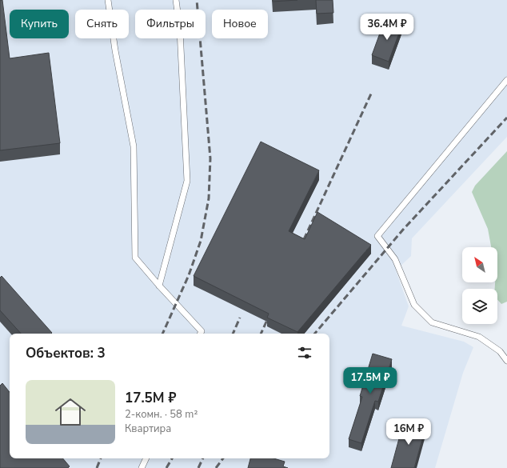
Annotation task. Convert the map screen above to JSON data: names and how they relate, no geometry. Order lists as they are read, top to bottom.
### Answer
{
  "north": "top left",
  "page": {
    "chip": [
      "Купить",
      "Снять",
      "Фильтры",
      "Новое"
    ],
    "price": ["36.4M ₽", "17.5M ₽", "16M ₽"],
    "heading": "Объектов: 3",
    "list": [
      {
        "name": "17.5M ₽",
        "note": "2-комн. · 58 m² · Квартира"
      }
    ]
  }
}
